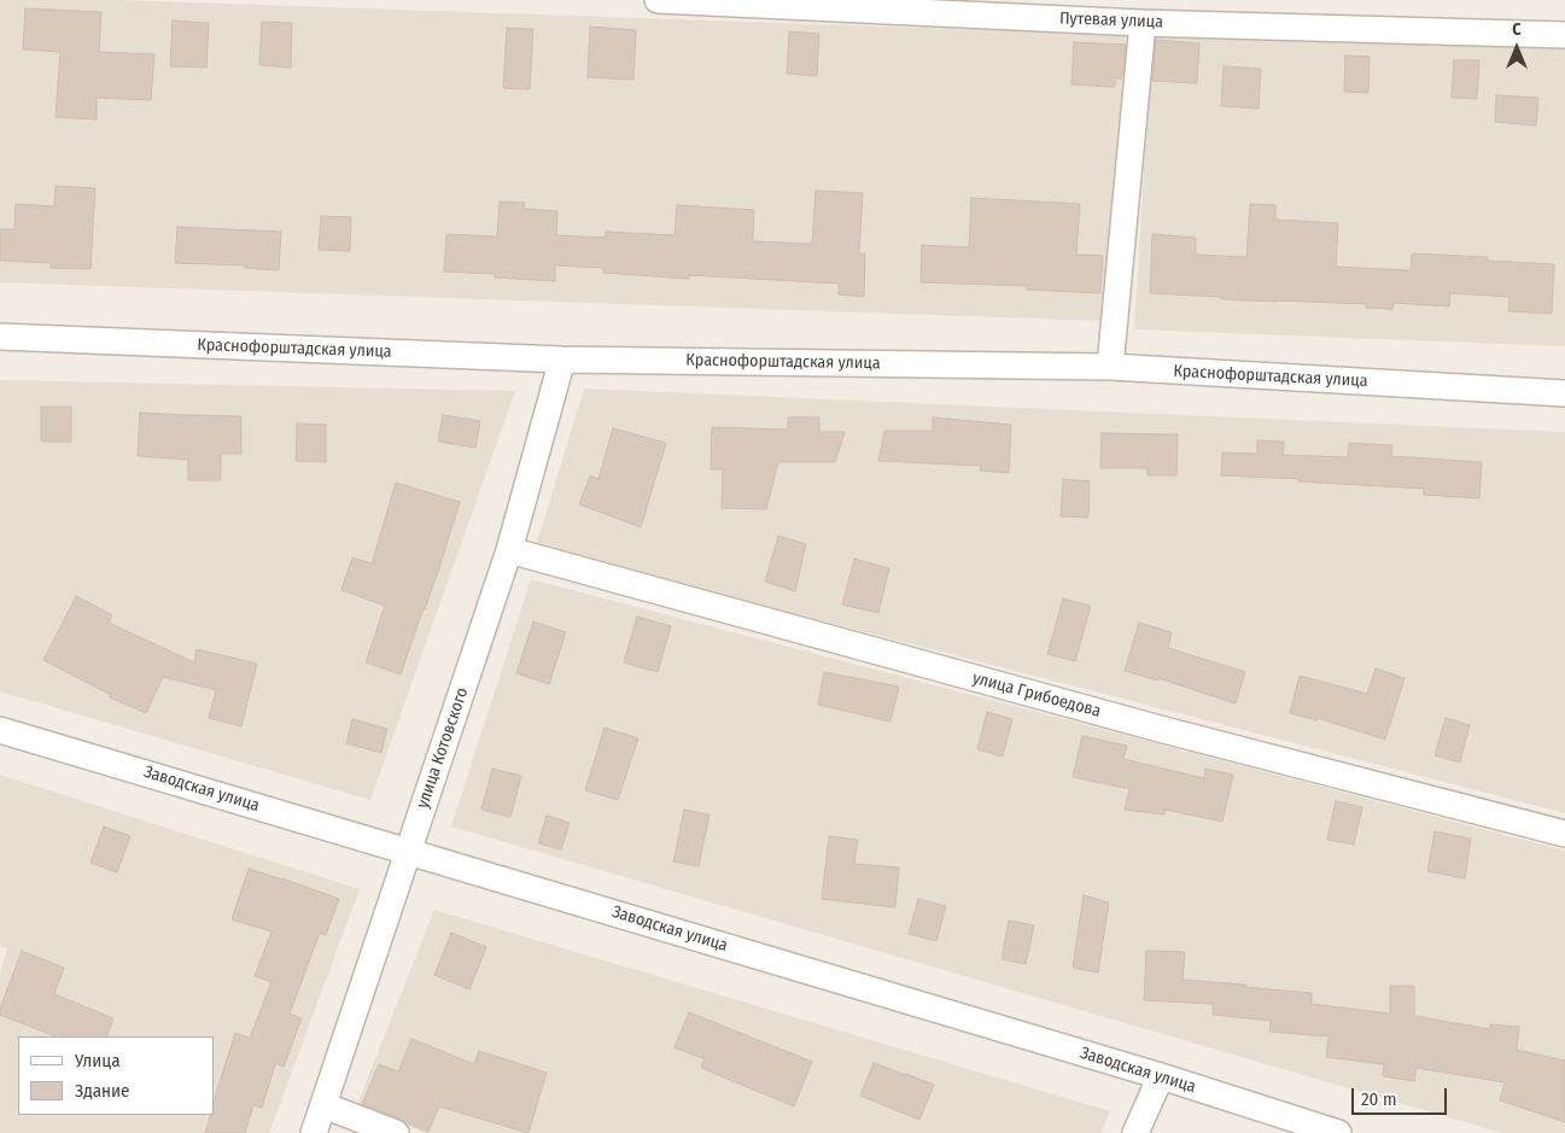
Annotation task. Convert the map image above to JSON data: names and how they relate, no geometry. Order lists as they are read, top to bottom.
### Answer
{
  "streets": {
    "street": [
      "Путевая улица",
      "Краснофорштадская улица",
      "улица Грибоедова",
      "улица Котовского",
      "Заводская улица"
    ]
  },
  "crossings": [
    ["Краснофорштадская улица", "улица Котовского"],
    ["улица Грибоедова", "улица Котовского"],
    ["улица Котовского", "Заводская улица"]
  ],
  "legend": ["Улица", "Здание"],
  "scale_bar": "20 m",
  "north": "top"
}
